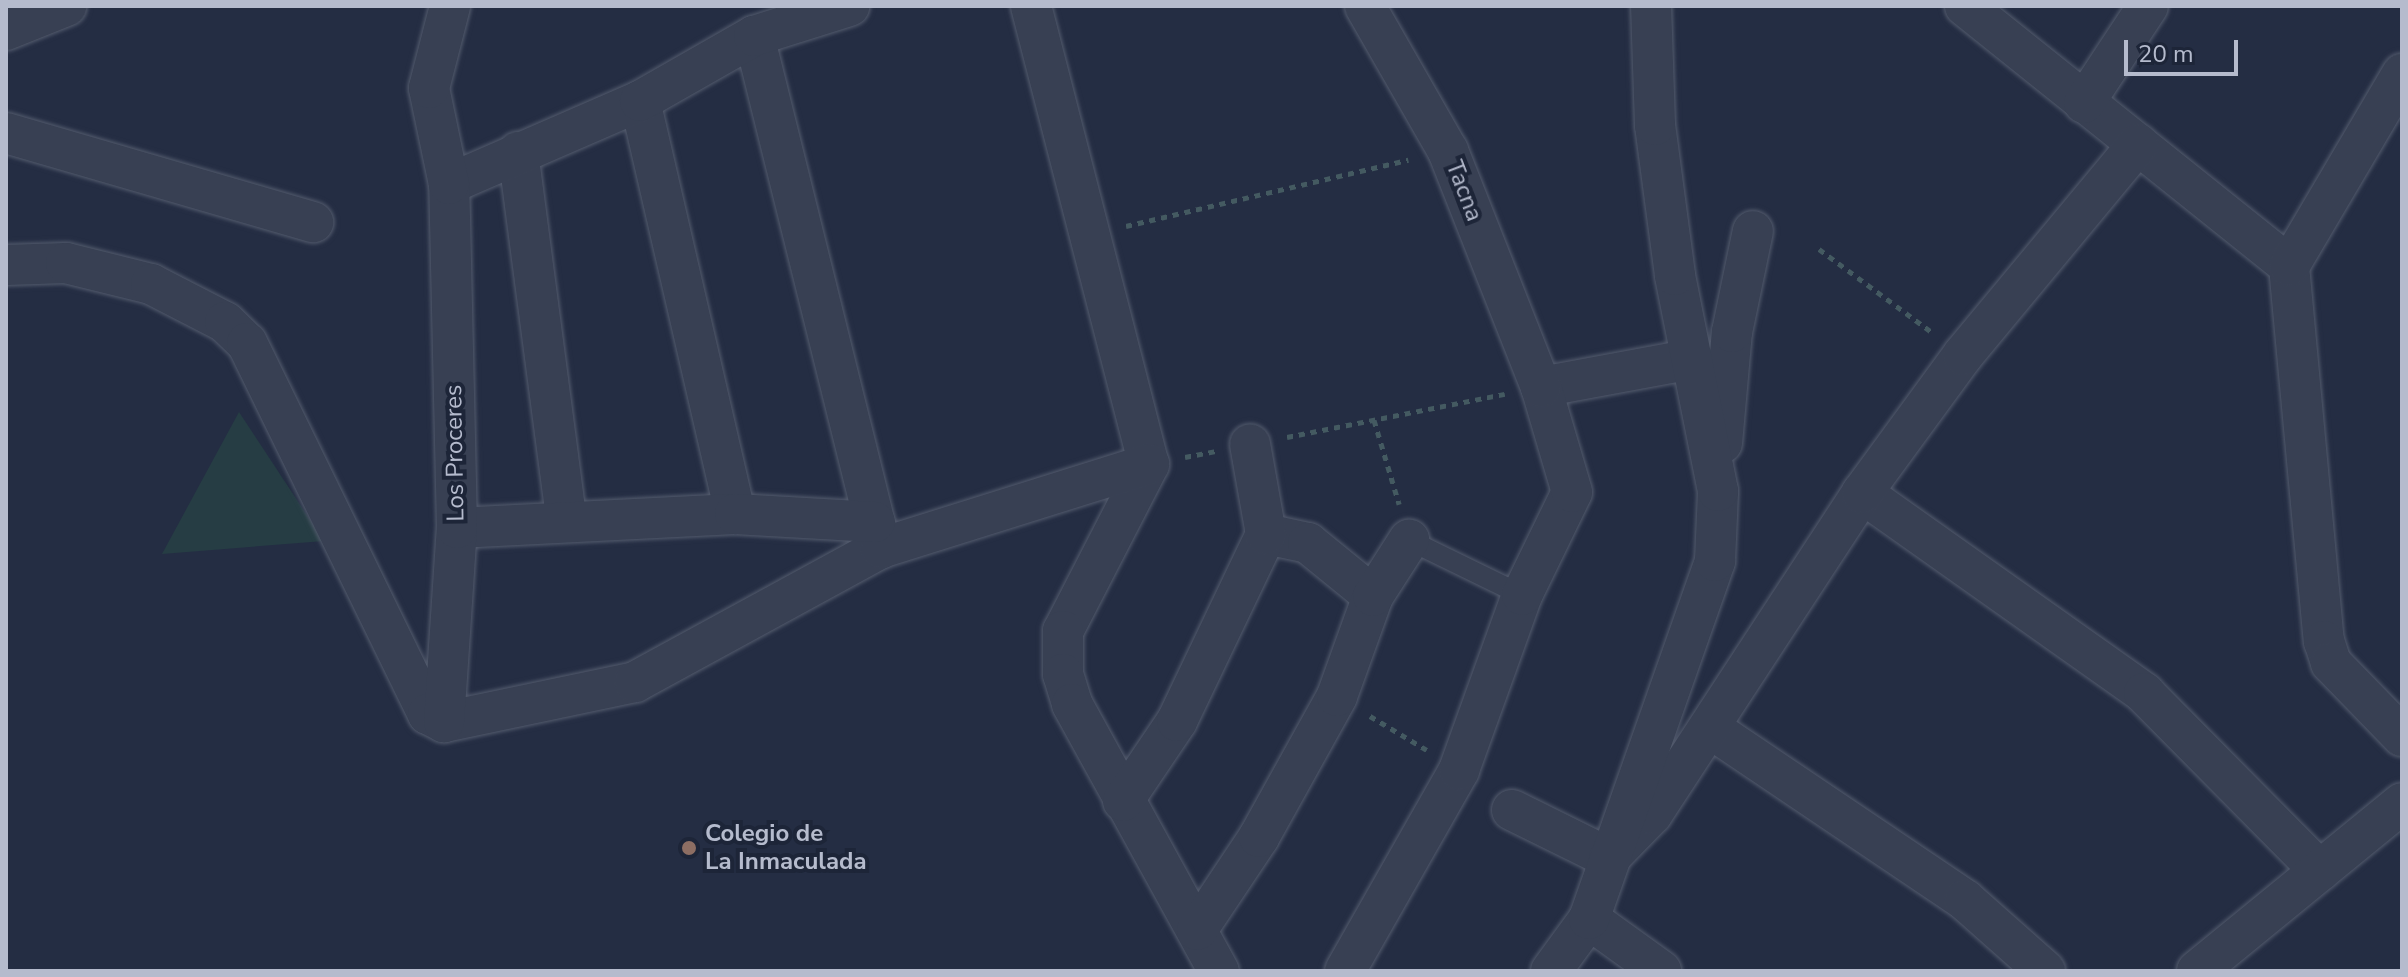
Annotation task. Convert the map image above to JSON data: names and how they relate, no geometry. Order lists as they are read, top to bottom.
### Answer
{
  "streets": {
    "street": ["Tacna", "Los Proceres"]
  },
  "places": ["Colegio de La Inmaculada"],
  "scale_bar": "20 m"
}
